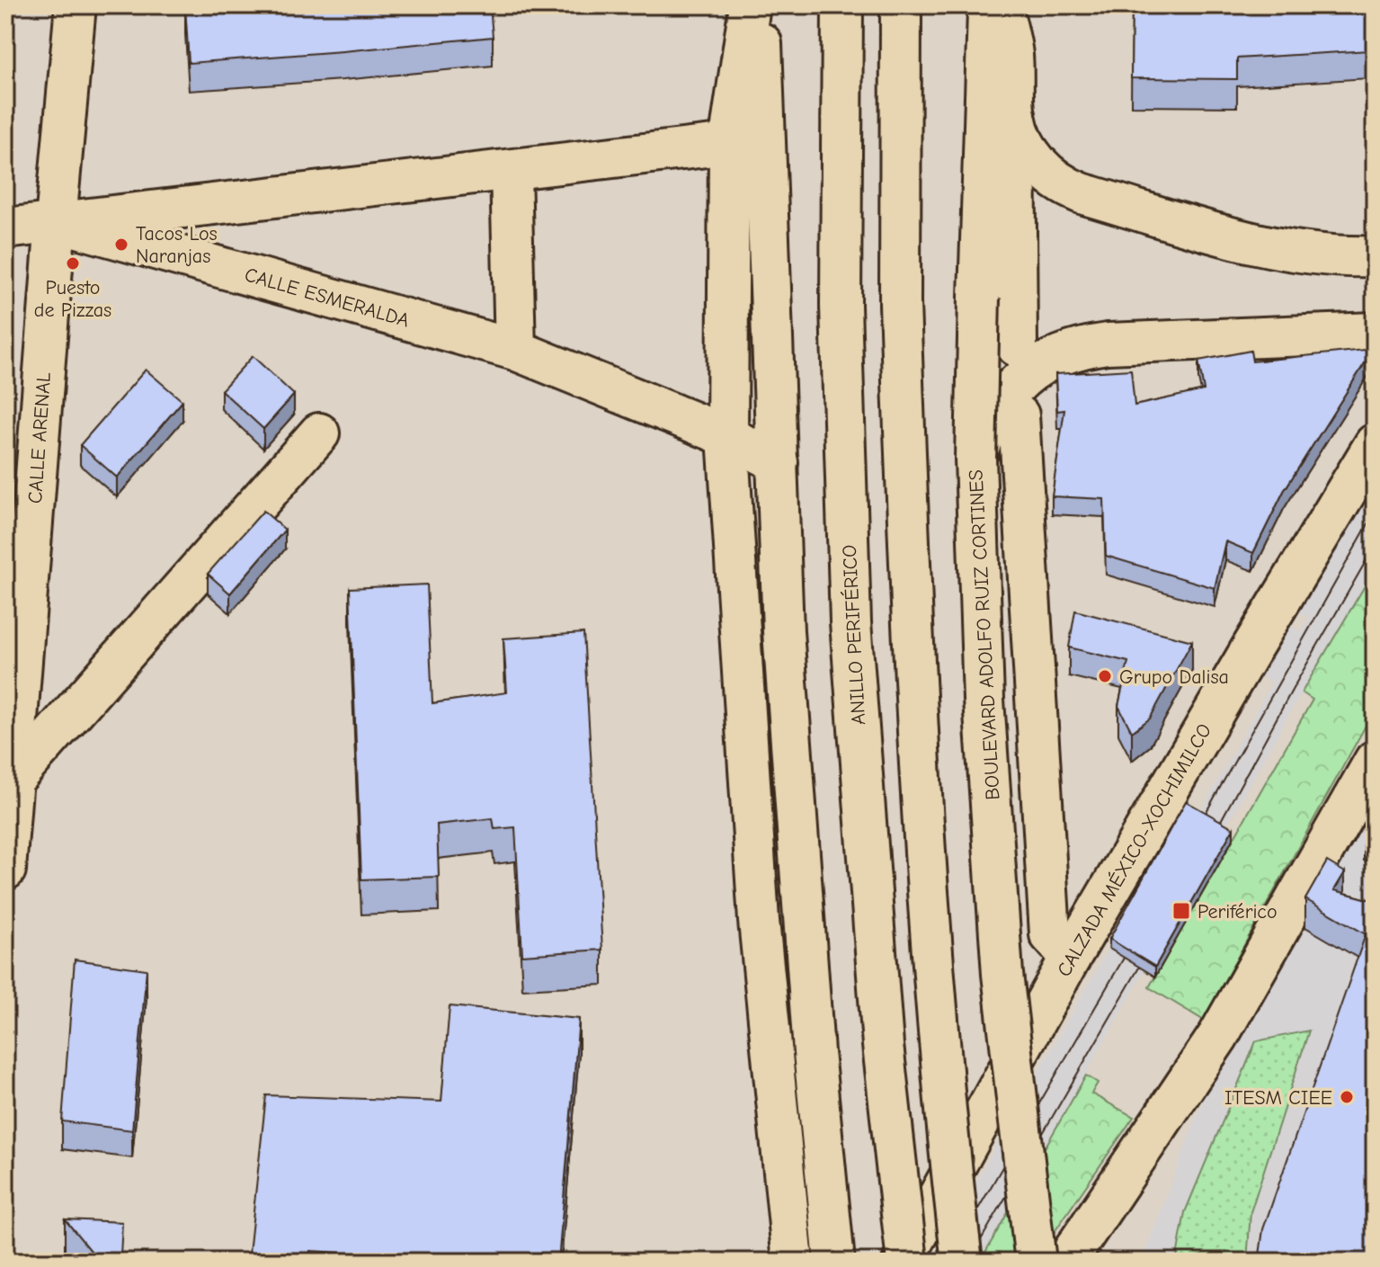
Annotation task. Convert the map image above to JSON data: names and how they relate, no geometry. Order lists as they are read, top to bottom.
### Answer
{
  "streets": {
    "main road": [
      "CALLE ESMERALDA",
      "CALLE ARENAL",
      "ANILLO PERIFÉRICO",
      "BOULEVARD ADOLFO RUIZ CORTINES",
      "CALZADA MÉXICO-XOCHIMILCO"
    ]
  },
  "crossings": [
    ["CALLE ESMERALDA", "CALLE ARENAL"],
    ["ANILLO PERIFÉRICO", "CALZADA MÉXICO-XOCHIMILCO"]
  ],
  "places": {
    "other": [
      "Tacos Los Naranjas",
      "Puesto de Pizzas",
      "Grupo Dalisa",
      "ITESM CIEE"
    ],
    "transit": ["Periférico"]
  }
}
